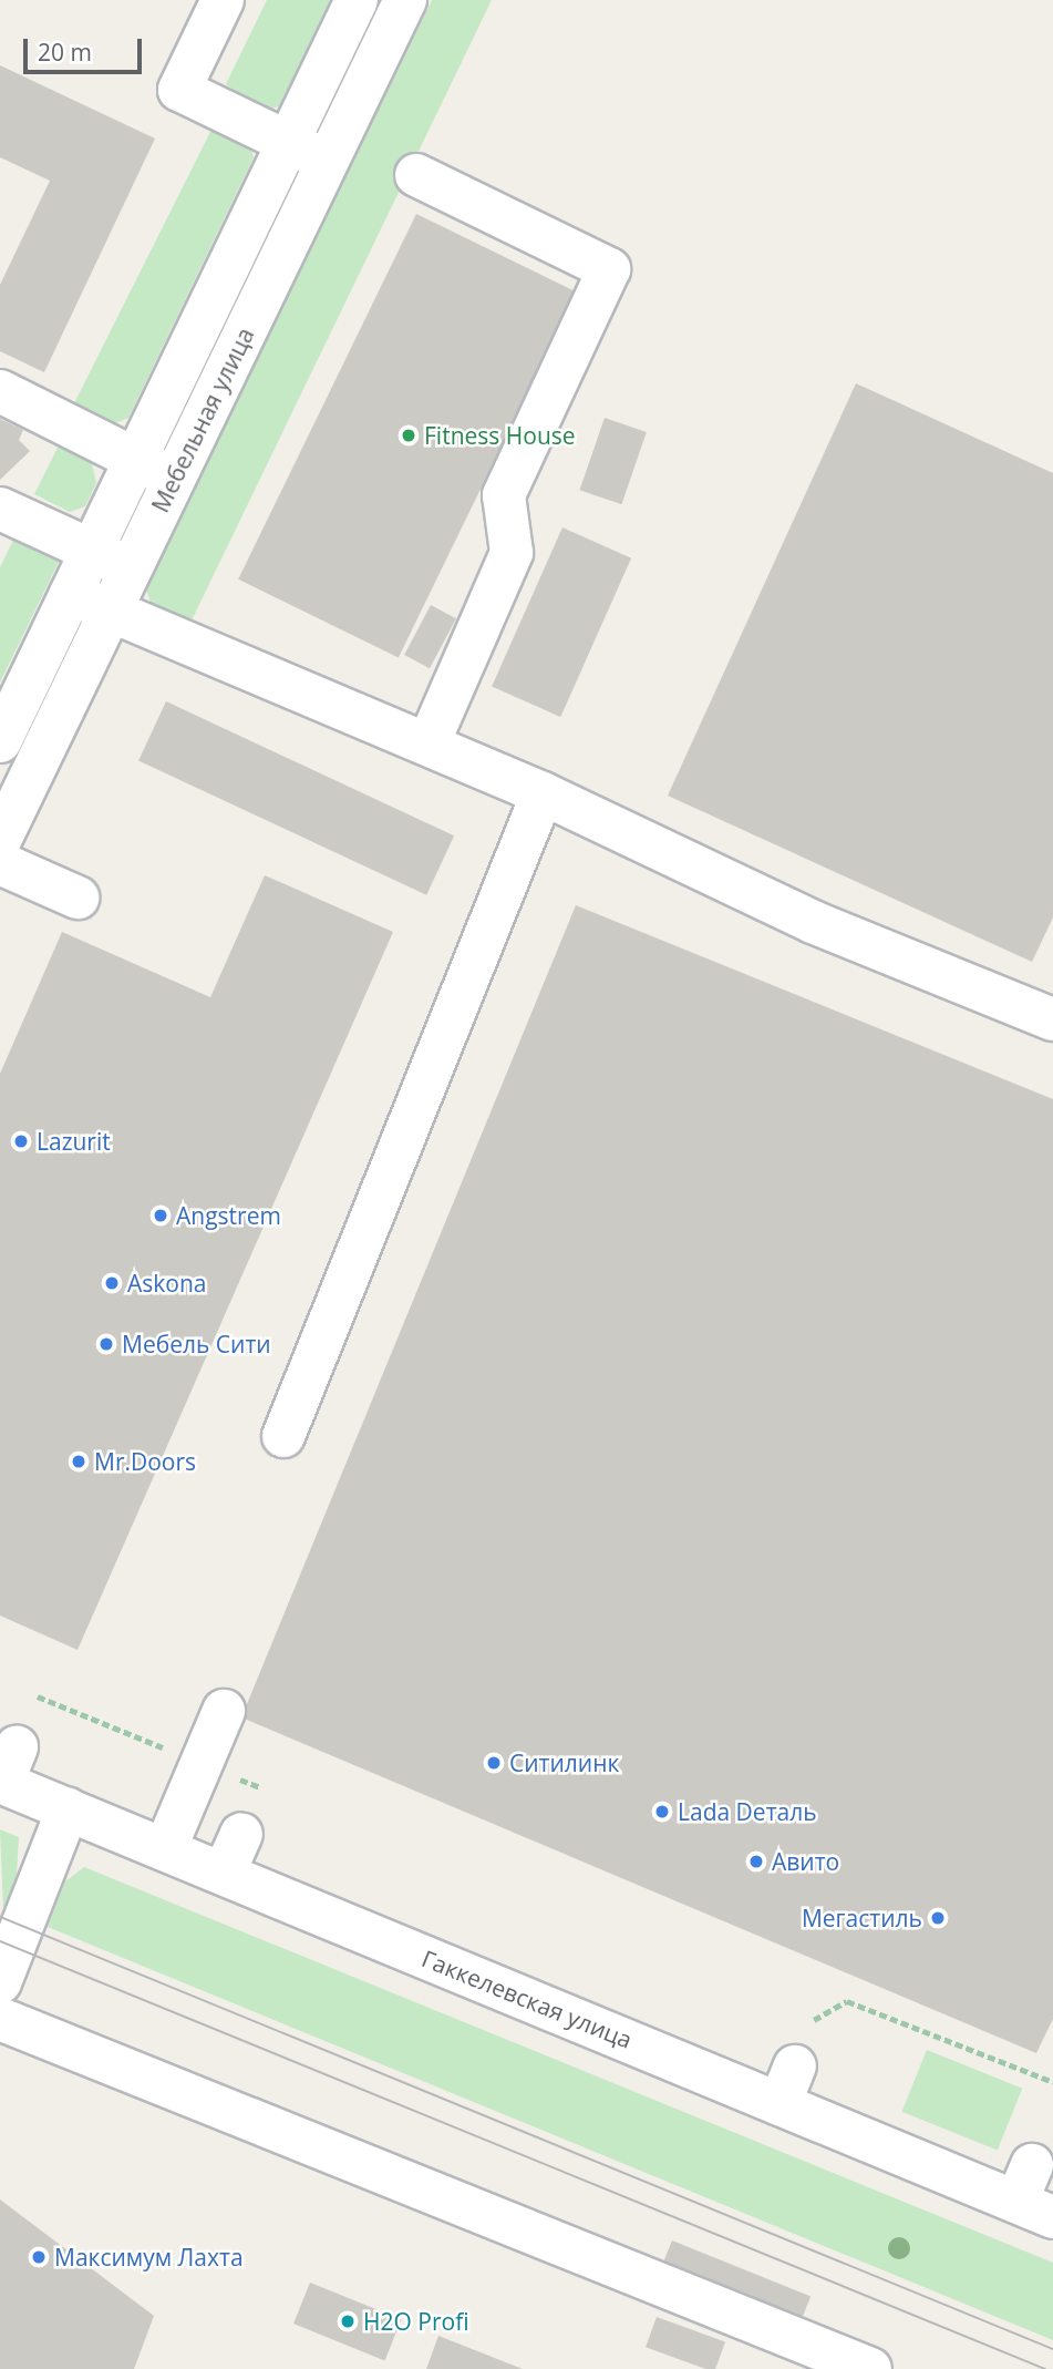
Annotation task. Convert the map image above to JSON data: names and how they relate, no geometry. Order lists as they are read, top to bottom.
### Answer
{
  "streets": {
    "street": ["Мебельная улица", "Гаккелевская улица"]
  },
  "places": [
    "Fitness House",
    "Lazurit",
    "Angstrem",
    "Askona",
    "Мебель Сити",
    "Mr.Doors",
    "Ситилинк",
    "Lada Dеталь",
    "Авито",
    "Мегастиль",
    "Максимум Лахта",
    "H2O Profi"
  ],
  "scale_bar": "20 m"
}
